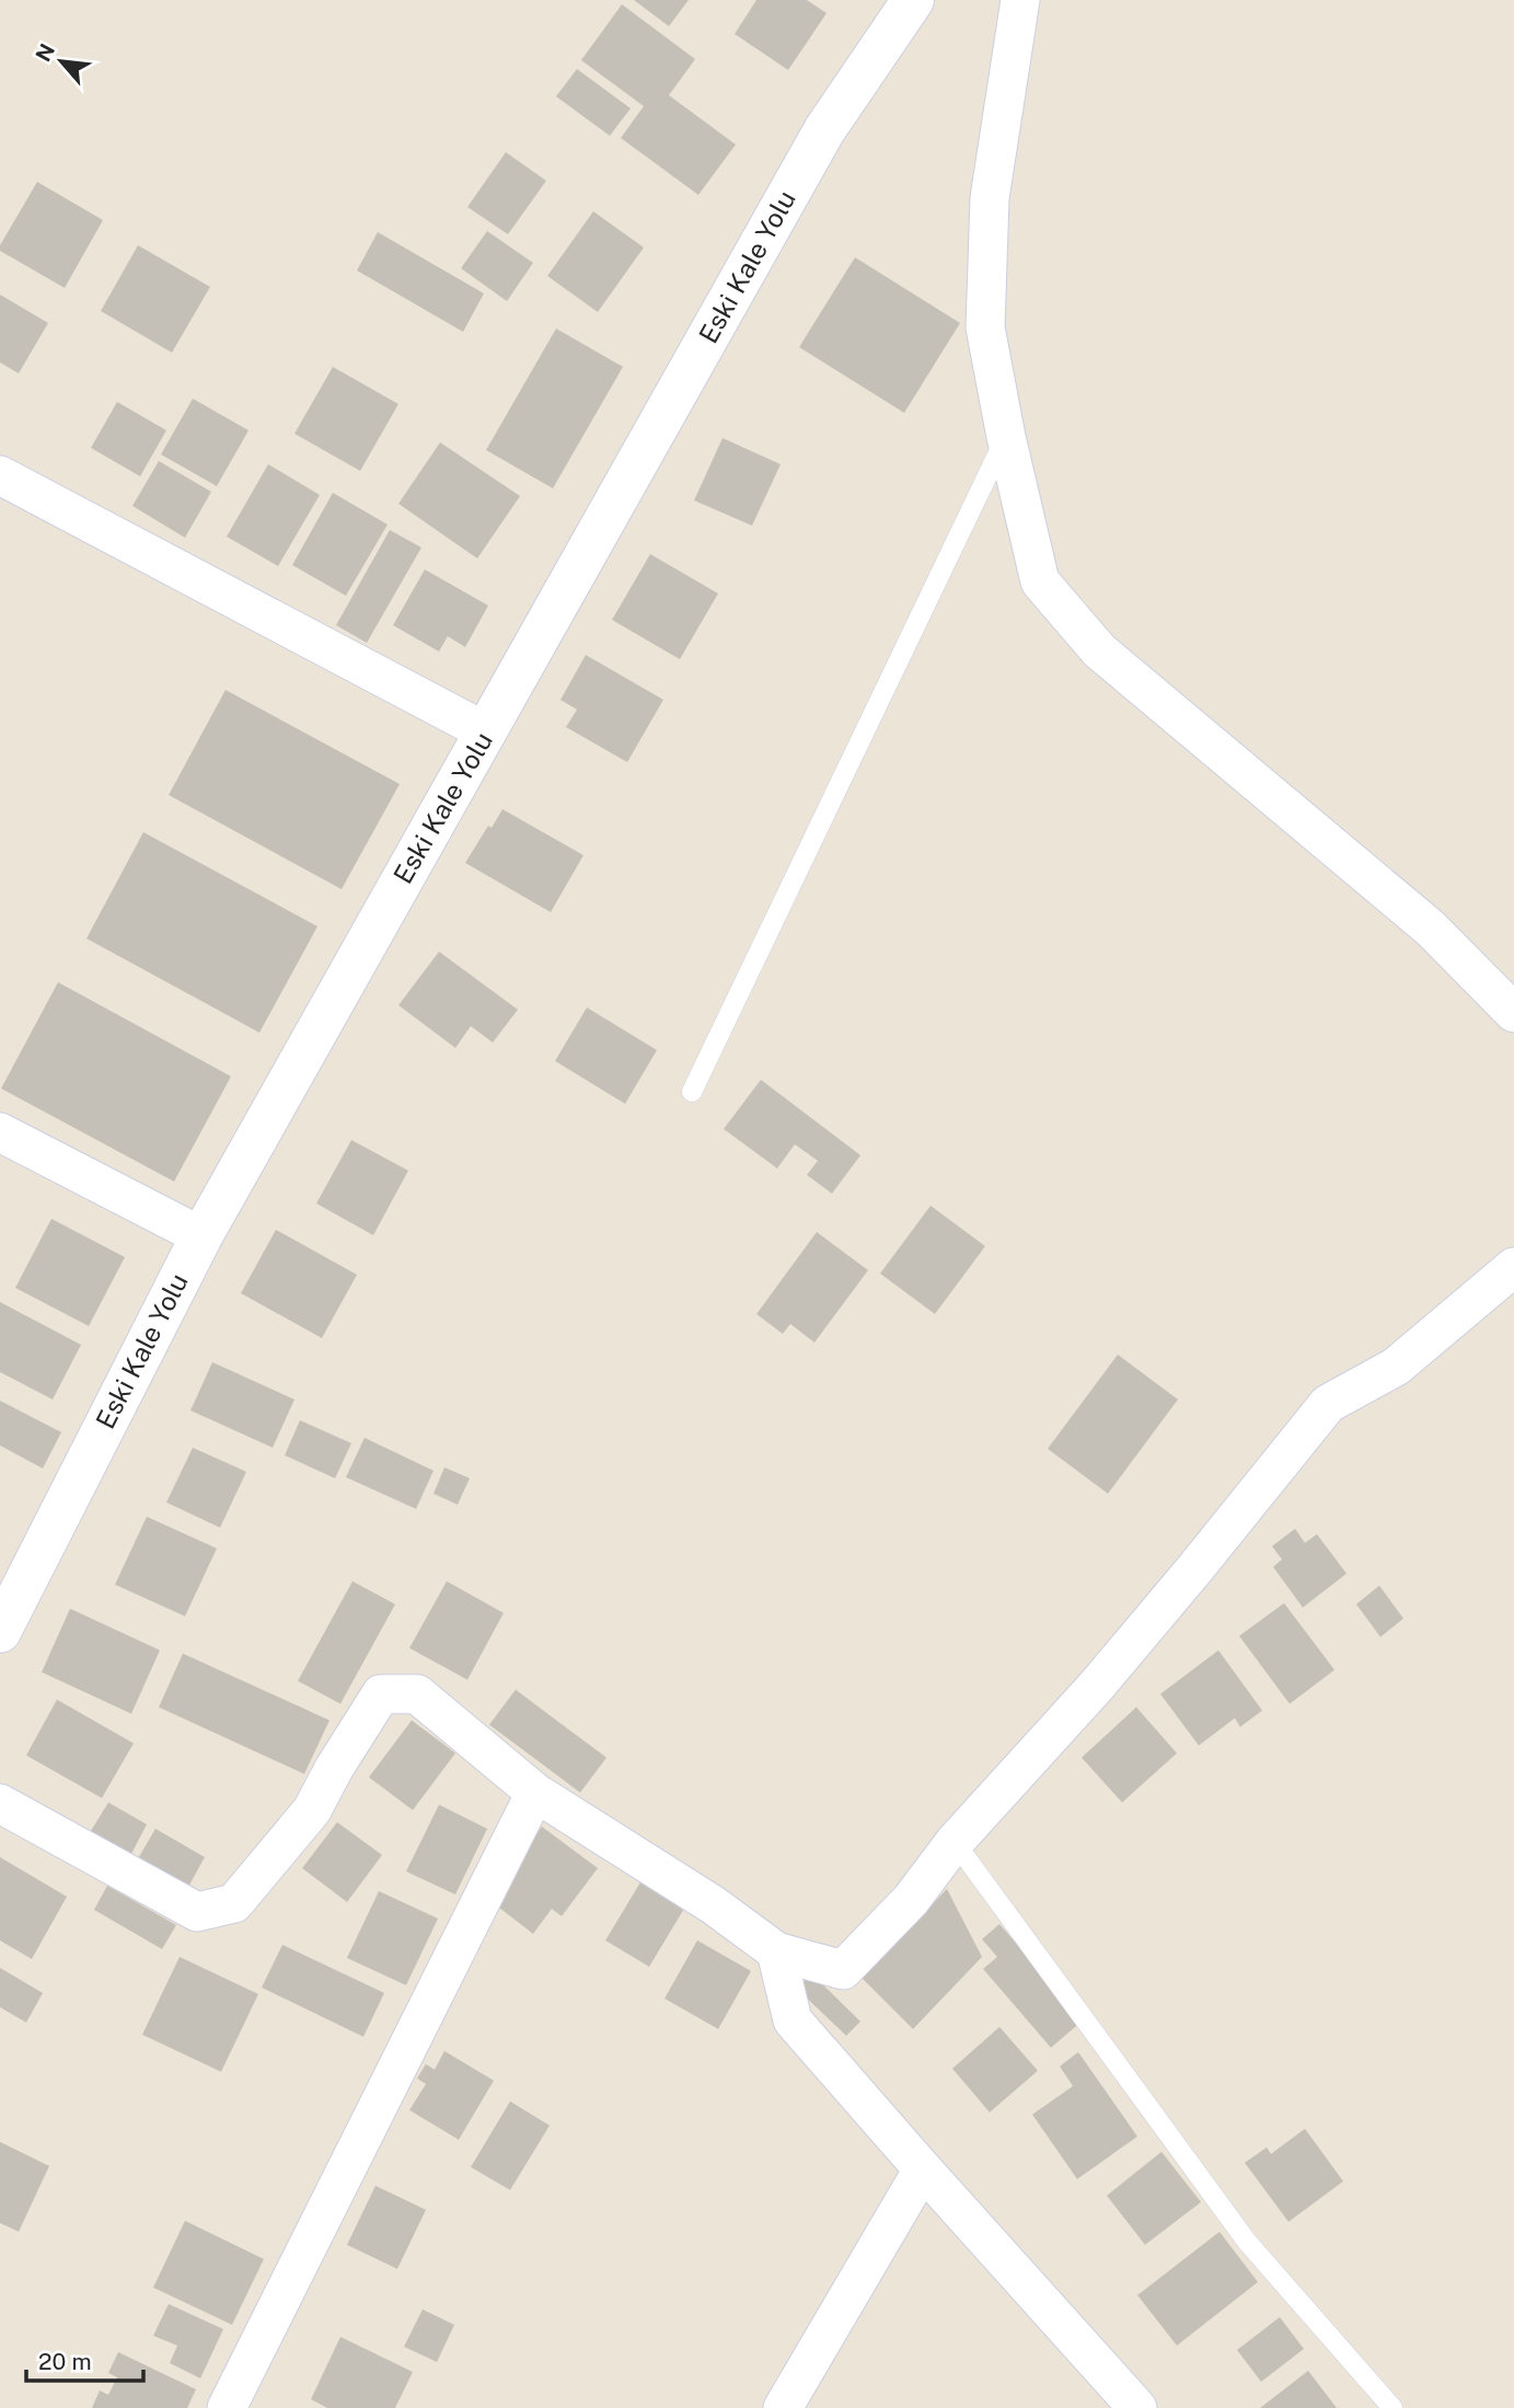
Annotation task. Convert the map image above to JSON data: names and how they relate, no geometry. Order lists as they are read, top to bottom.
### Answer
{
  "streets": {
    "street": ["Eski Kale Yolu"]
  },
  "scale_bar": "20 m",
  "north": "top left"
}
